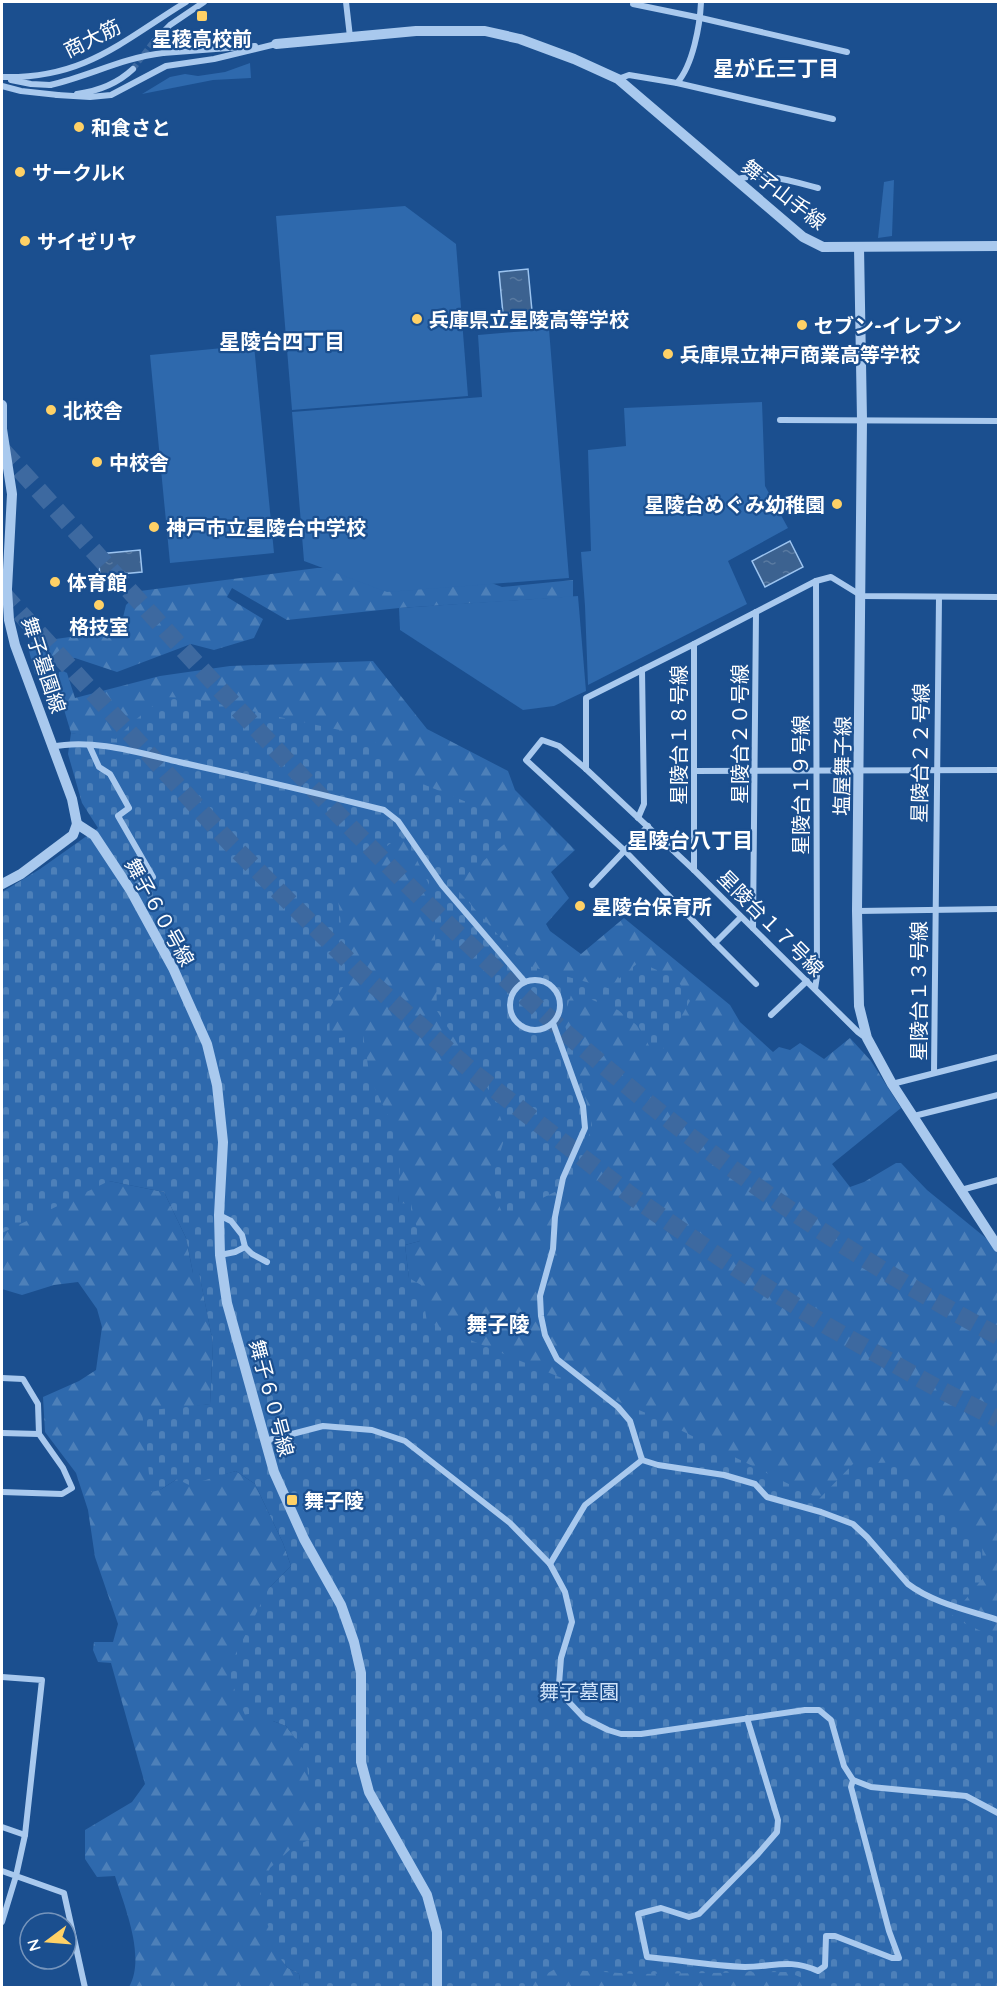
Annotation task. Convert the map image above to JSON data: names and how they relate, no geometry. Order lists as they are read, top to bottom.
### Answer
{
  "streets": {
    "street": [
      "商大筋",
      "舞子山手線",
      "舞子墓園線",
      "星陵台２０号線",
      "星陵台１８号線",
      "星陵台２２号線",
      "塩屋舞子線",
      "星陵台１９号線",
      "舞子６０号線",
      "星陵台１７号線",
      "星陵台１３号線"
    ]
  },
  "crossings": [
    ["舞子山手線", "塩屋舞子線"],
    ["舞子墓園線", "舞子６０号線"],
    ["星陵台２０号線", "星陵台１８号線"],
    ["星陵台２０号線", "星陵台１７号線"],
    ["星陵台１８号線", "星陵台１９号線"],
    ["星陵台１８号線", "星陵台１７号線"],
    ["星陵台２２号線", "星陵台１３号線"],
    ["塩屋舞子線", "星陵台１７号線"],
    ["星陵台１９号線", "星陵台１７号線"]
  ],
  "districts": [
    "星が丘三丁目",
    "星陵台四丁目",
    "星陵台八丁目",
    "舞子陵"
  ],
  "parks": ["舞子墓園"],
  "places": {
    "transit": ["星稜高校前", "舞子陵"],
    "other": [
      "和食さと",
      "サークルK",
      "サイゼリヤ",
      "兵庫県立星陵高等学校",
      "セブン-イレブン",
      "兵庫県立神戸商業高等学校",
      "北校舎",
      "中校舎",
      "星陵台めぐみ幼稚園",
      "神戸市立星陵台中学校",
      "体育館",
      "格技室",
      "星陵台保育所"
    ]
  },
  "north": "left"
}
